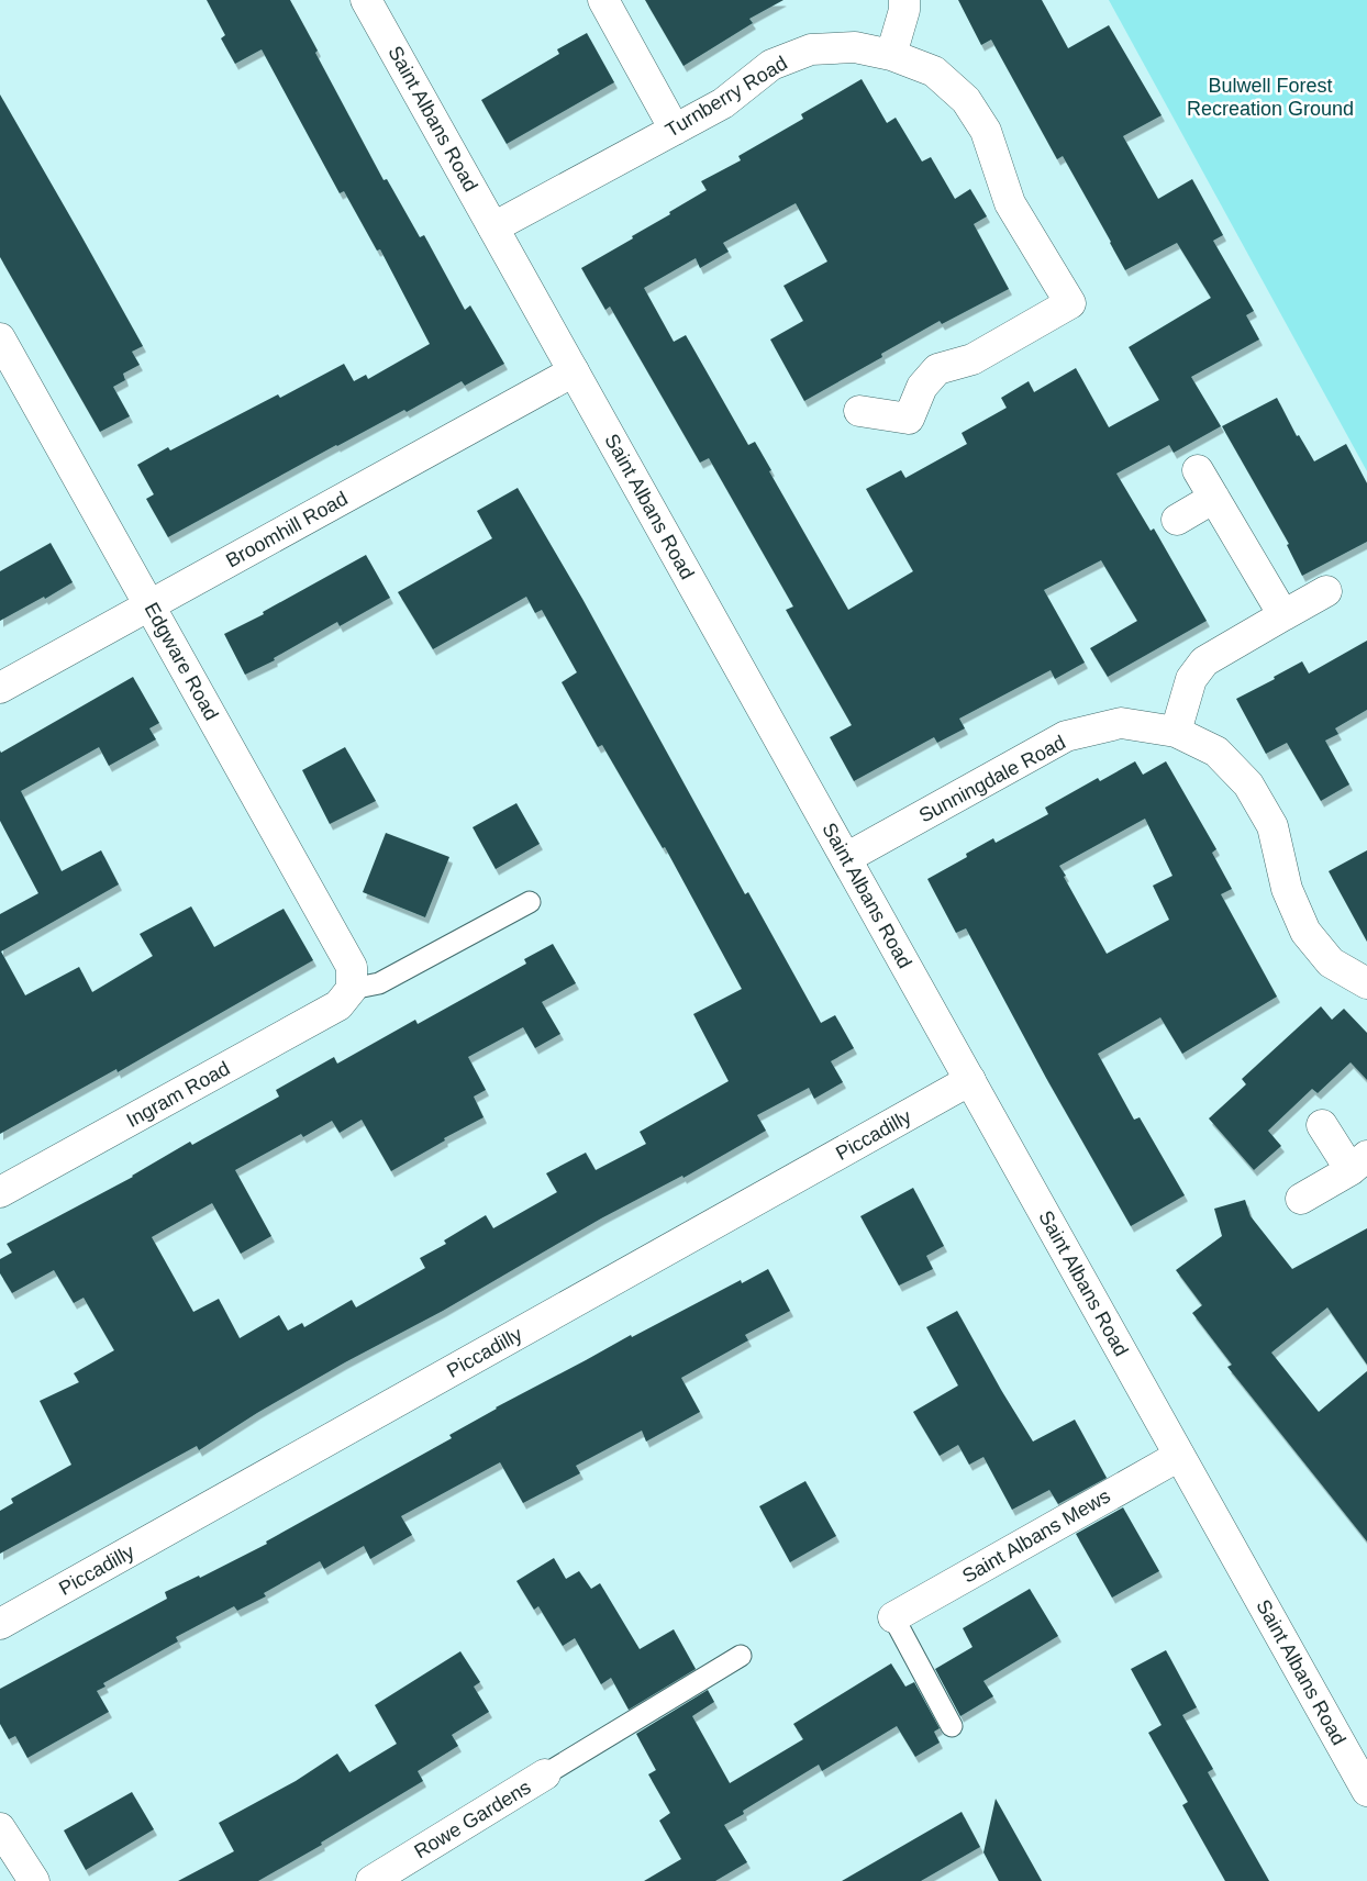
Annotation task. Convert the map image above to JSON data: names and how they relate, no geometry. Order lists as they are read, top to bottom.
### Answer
{
  "streets": {
    "street": [
      "Turnberry Road",
      "Saint Albans Road",
      "Broomhill Road",
      "Edgware Road",
      "Sunningdale Road",
      "Ingram Road",
      "Piccadilly",
      "Saint Albans Mews",
      "Rowe Gardens"
    ]
  },
  "crossings": [
    ["Turnberry Road", "Saint Albans Road"],
    ["Saint Albans Road", "Broomhill Road"],
    ["Saint Albans Road", "Sunningdale Road"],
    ["Saint Albans Road", "Piccadilly"],
    ["Saint Albans Road", "Saint Albans Mews"],
    ["Broomhill Road", "Edgware Road"],
    ["Edgware Road", "Ingram Road"]
  ],
  "parks": ["Bulwell Forest Recreation Ground"]
}
